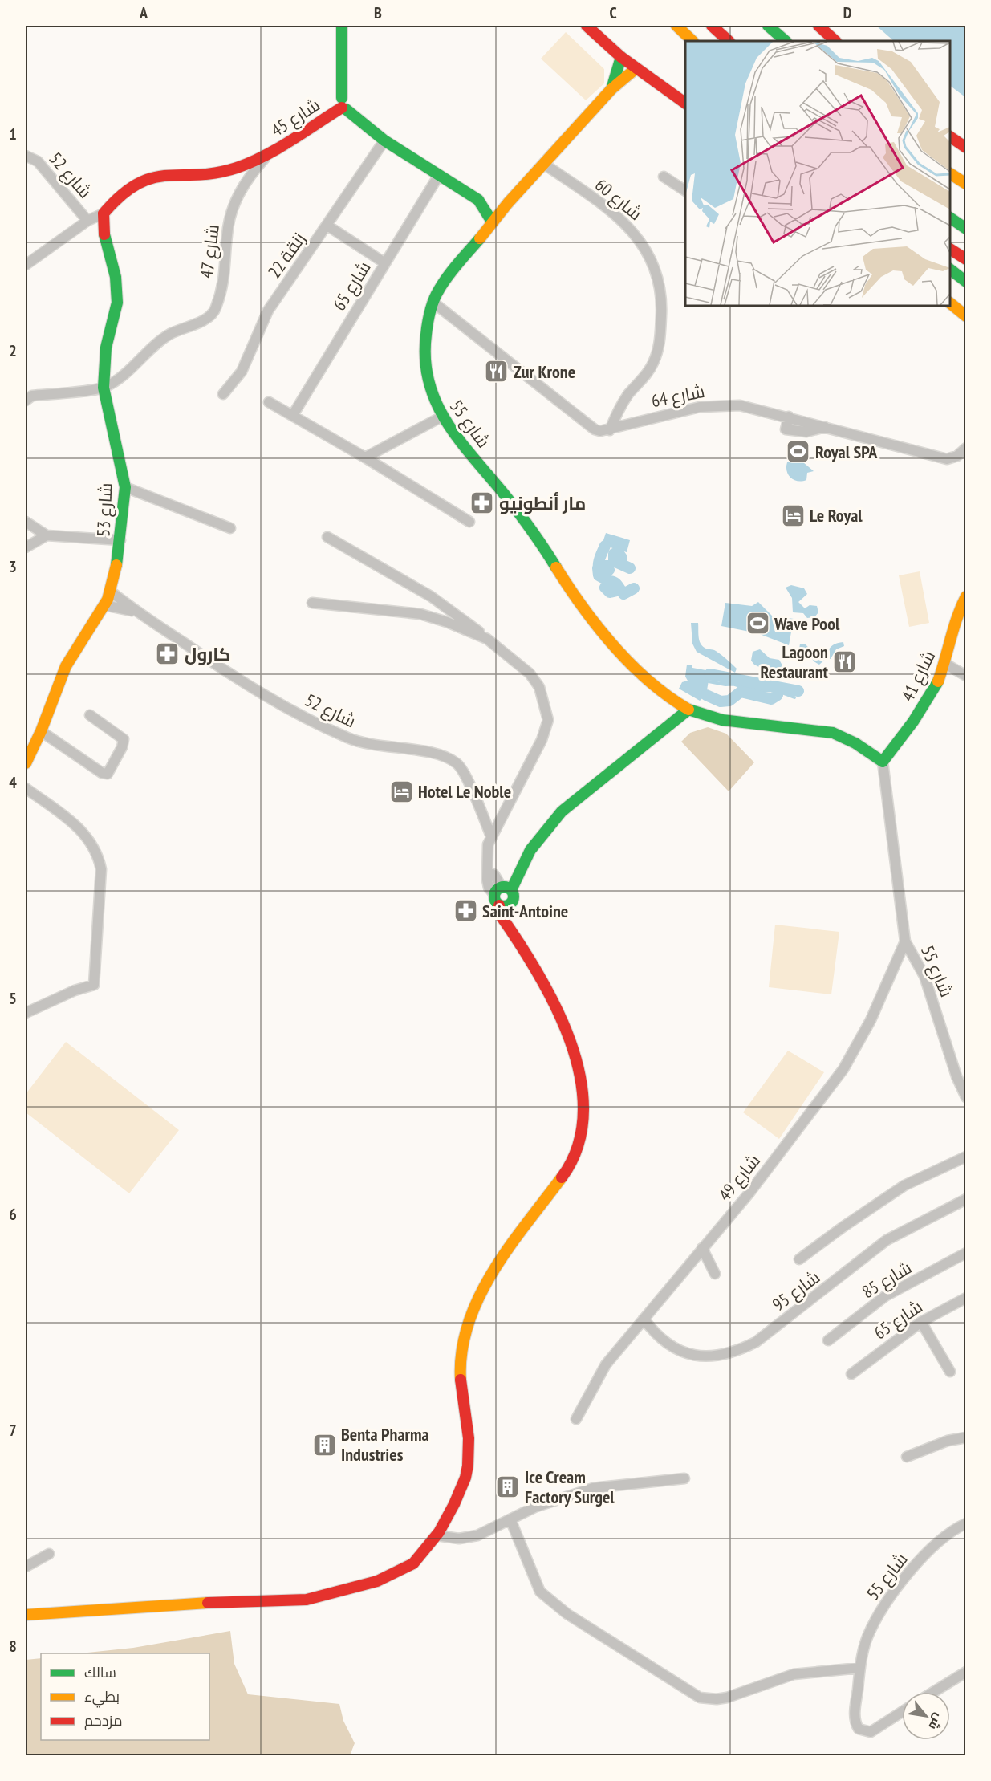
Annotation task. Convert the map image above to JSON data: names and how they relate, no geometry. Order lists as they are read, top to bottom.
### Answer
{
  "streets": {
    "main road": [
      "شارع 45",
      "شارع 55",
      "شارع 53",
      "شارع 41"
    ],
    "street": [
      "شارع 52",
      "شارع 60",
      "شارع 47",
      "زنقة 22",
      "شارع 65",
      "شارع 64",
      "شارع 49",
      "شارع 85",
      "شارع 95"
    ]
  },
  "crossings": [
    ["شارع 45", "شارع 47"],
    ["شارع 45", "شارع 53"],
    ["شارع 52", "شارع 53"],
    ["شارع 60", "شارع 64"],
    ["شارع 60", "شارع 55"],
    ["شارع 47", "شارع 53"],
    ["شارع 55", "شارع 41"],
    ["شارع 55", "شارع 49"],
    ["شارع 49", "شارع 95"]
  ],
  "places": {
    "restaurant": ["Zur Krone", "Lagoon Restaurant"],
    "sports": ["Royal SPA", "Wave Pool"],
    "pharmacy": ["مار أنطونيو", "كارول", "Saint-Antoine"],
    "hotel": ["Le Royal", "Hotel Le Noble"],
    "building": ["Benta Pharma Industries", "Ice Cream Factory Surgel"]
  },
  "legend": ["سالك", "بطيء", "مزدحم"],
  "north": "bottom right",
  "grid": {
    "columns": [
      "A",
      "B",
      "C",
      "D"
    ],
    "rows": [
      "1",
      "2",
      "3",
      "4",
      "5",
      "6",
      "7",
      "8"
    ]
  }
}
